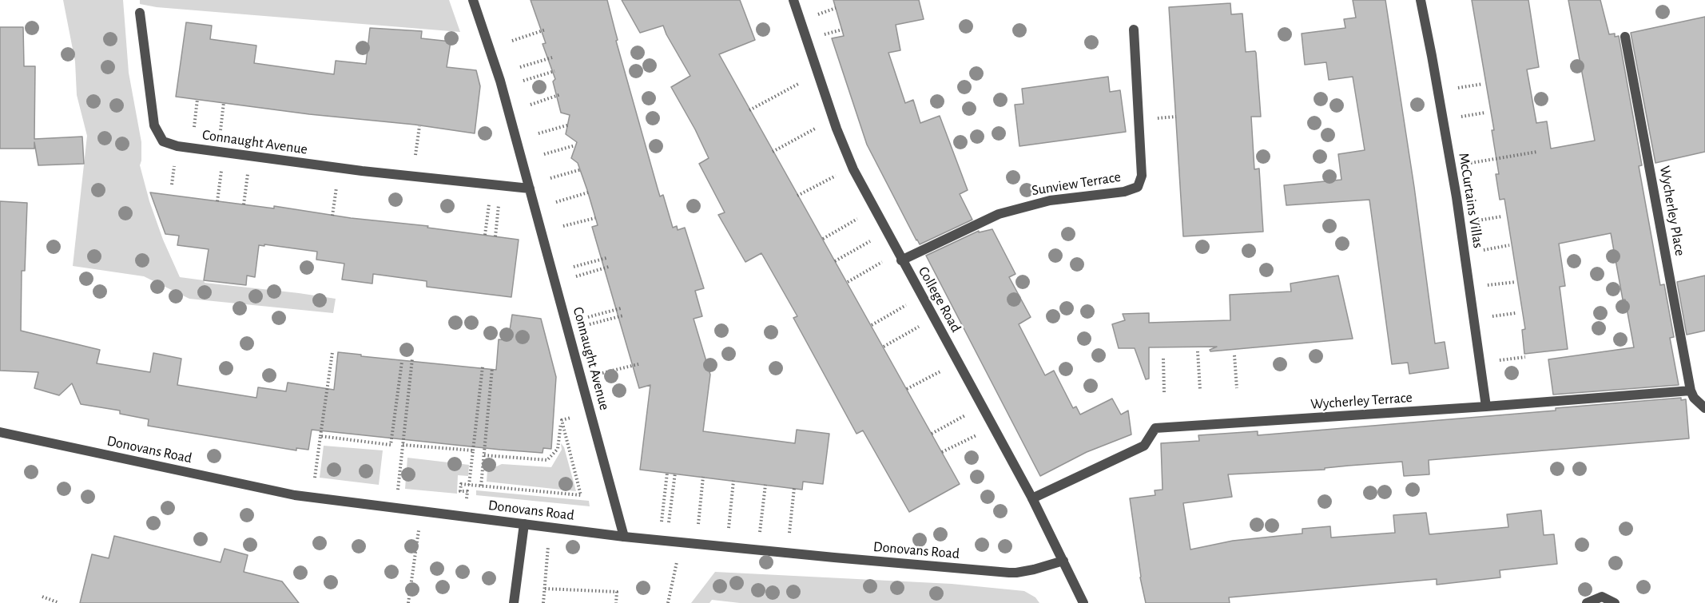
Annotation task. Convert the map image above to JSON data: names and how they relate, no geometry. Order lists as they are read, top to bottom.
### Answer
{
  "streets": {
    "street": [
      "Connaught Avenue",
      "Sunview Terrace",
      "McCurtains Villas",
      "Wycherley Place",
      "College Road",
      "Wycherley Terrace",
      "Donovans Road"
    ]
  },
  "crossings": [
    ["Connaught Avenue", "Donovans Road"],
    ["Sunview Terrace", "College Road"],
    ["McCurtains Villas", "Wycherley Terrace"],
    ["Wycherley Place", "Wycherley Terrace"],
    ["College Road", "Wycherley Terrace"],
    ["College Road", "Donovans Road"]
  ]
}
